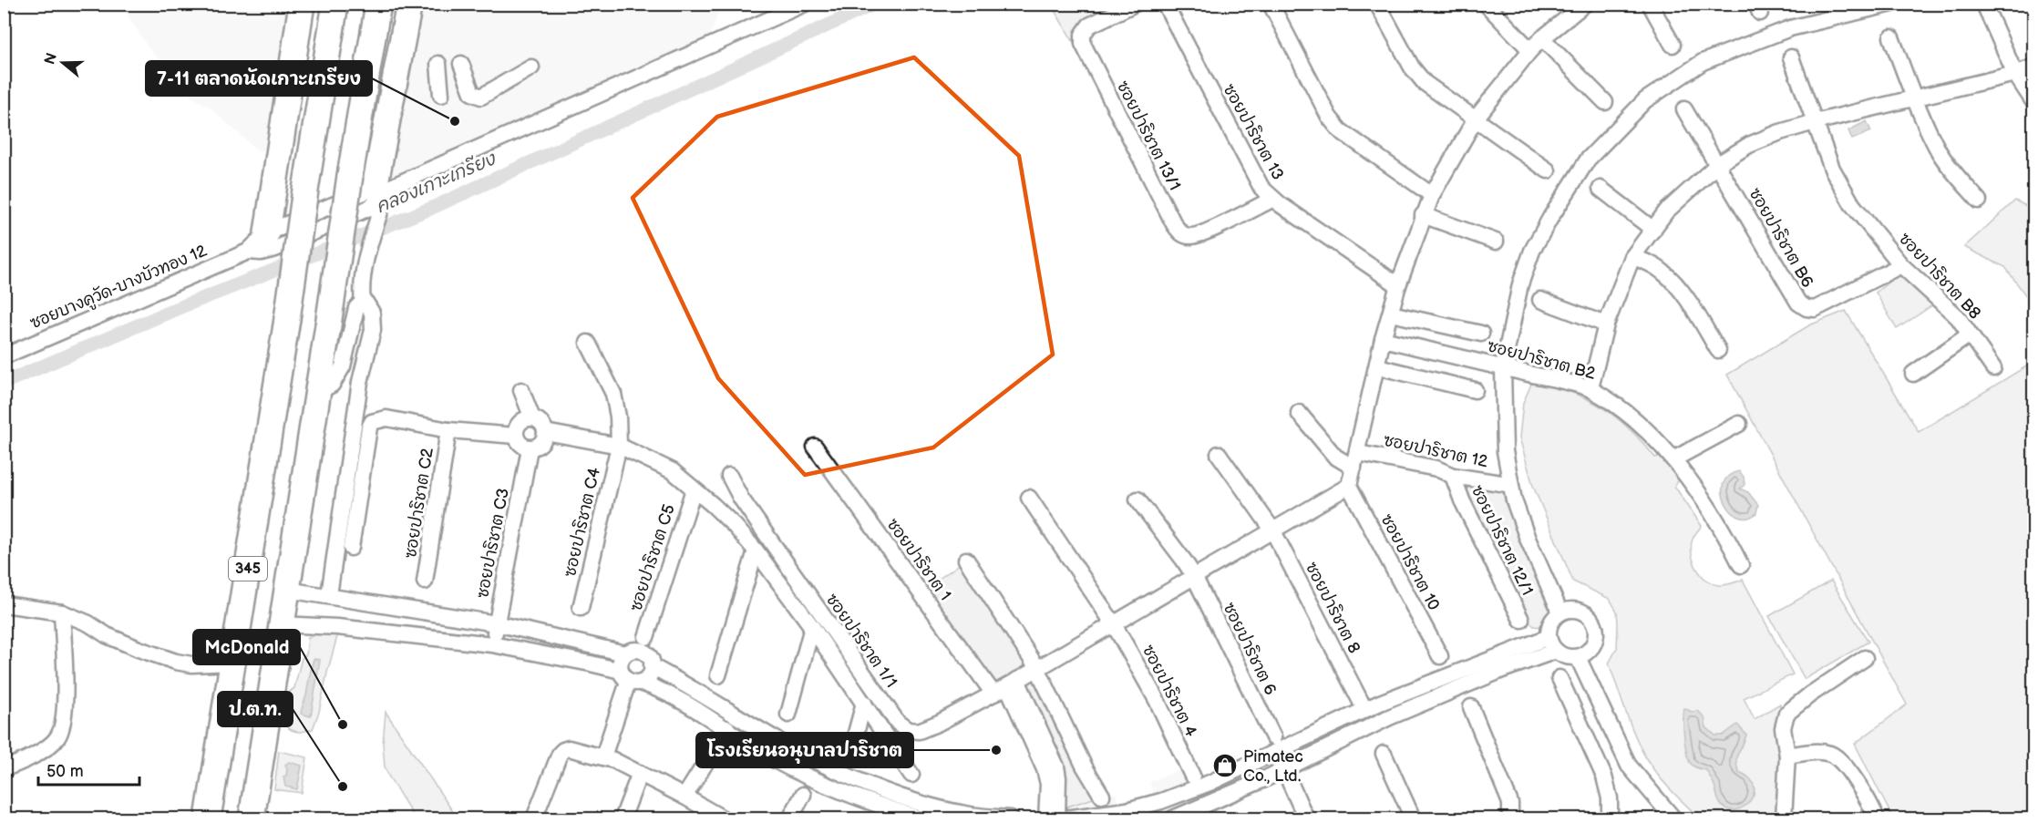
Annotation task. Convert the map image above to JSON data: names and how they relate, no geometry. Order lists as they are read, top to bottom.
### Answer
{
  "streets": {
    "main road": ["345"],
    "street": [
      "ซอยปาริชาต 13",
      "ซอยปาริชาต 13/1",
      "ซอยปาริชาต B6",
      "ซอยปาริชาต B8",
      "ซอยบางคูวัด-บางบัวทอง 12",
      "ซอยปาริชาต B2",
      "ซอยปาริชาต 12",
      "ซอยปาริชาต C2",
      "ซอยปาริชาต C4",
      "ซอยปาริชาต 12/1",
      "ซอยปาริชาต C3",
      "ซอยปาริชาต C5",
      "ซอยปาริชาต 1",
      "ซอยปาริชาต 10",
      "ซอยปาริชาต 8",
      "ซอยปาริชาต 1/1",
      "ซอยปาริชาต 6",
      "ซอยปาริชาต 4"
    ]
  },
  "crossings": [
    ["ซอยปาริชาต 13", "ซอยปาริชาต 13/1"],
    ["ซอยปาริชาต B6", "ซอยปาริชาต B8"],
    ["ซอยปาริชาต 12", "ซอยปาริชาต 12/1"],
    ["ซอยปาริชาต 1", "ซอยปาริชาต 1/1"],
    ["ซอยปาริชาต 10", "ซอยปาริชาต 1/1"],
    ["ซอยปาริชาต 8", "ซอยปาริชาต 1/1"],
    ["ซอยปาริชาต 1/1", "ซอยปาริชาต 6"],
    ["ซอยปาริชาต 1/1", "ซอยปาริชาต 4"]
  ],
  "water": ["คลองเกาะเกรียง"],
  "places": {
    "other": [
      "7-11 ตลาดนัดเกาะเกรียง",
      "McDonald",
      "โรงเรียนอนุบาลปาริชาต",
      "ป.ต.ท."
    ],
    "shop": ["Pimatec Co., Ltd."]
  },
  "scale_bar": "50 m",
  "north": "left"
}
